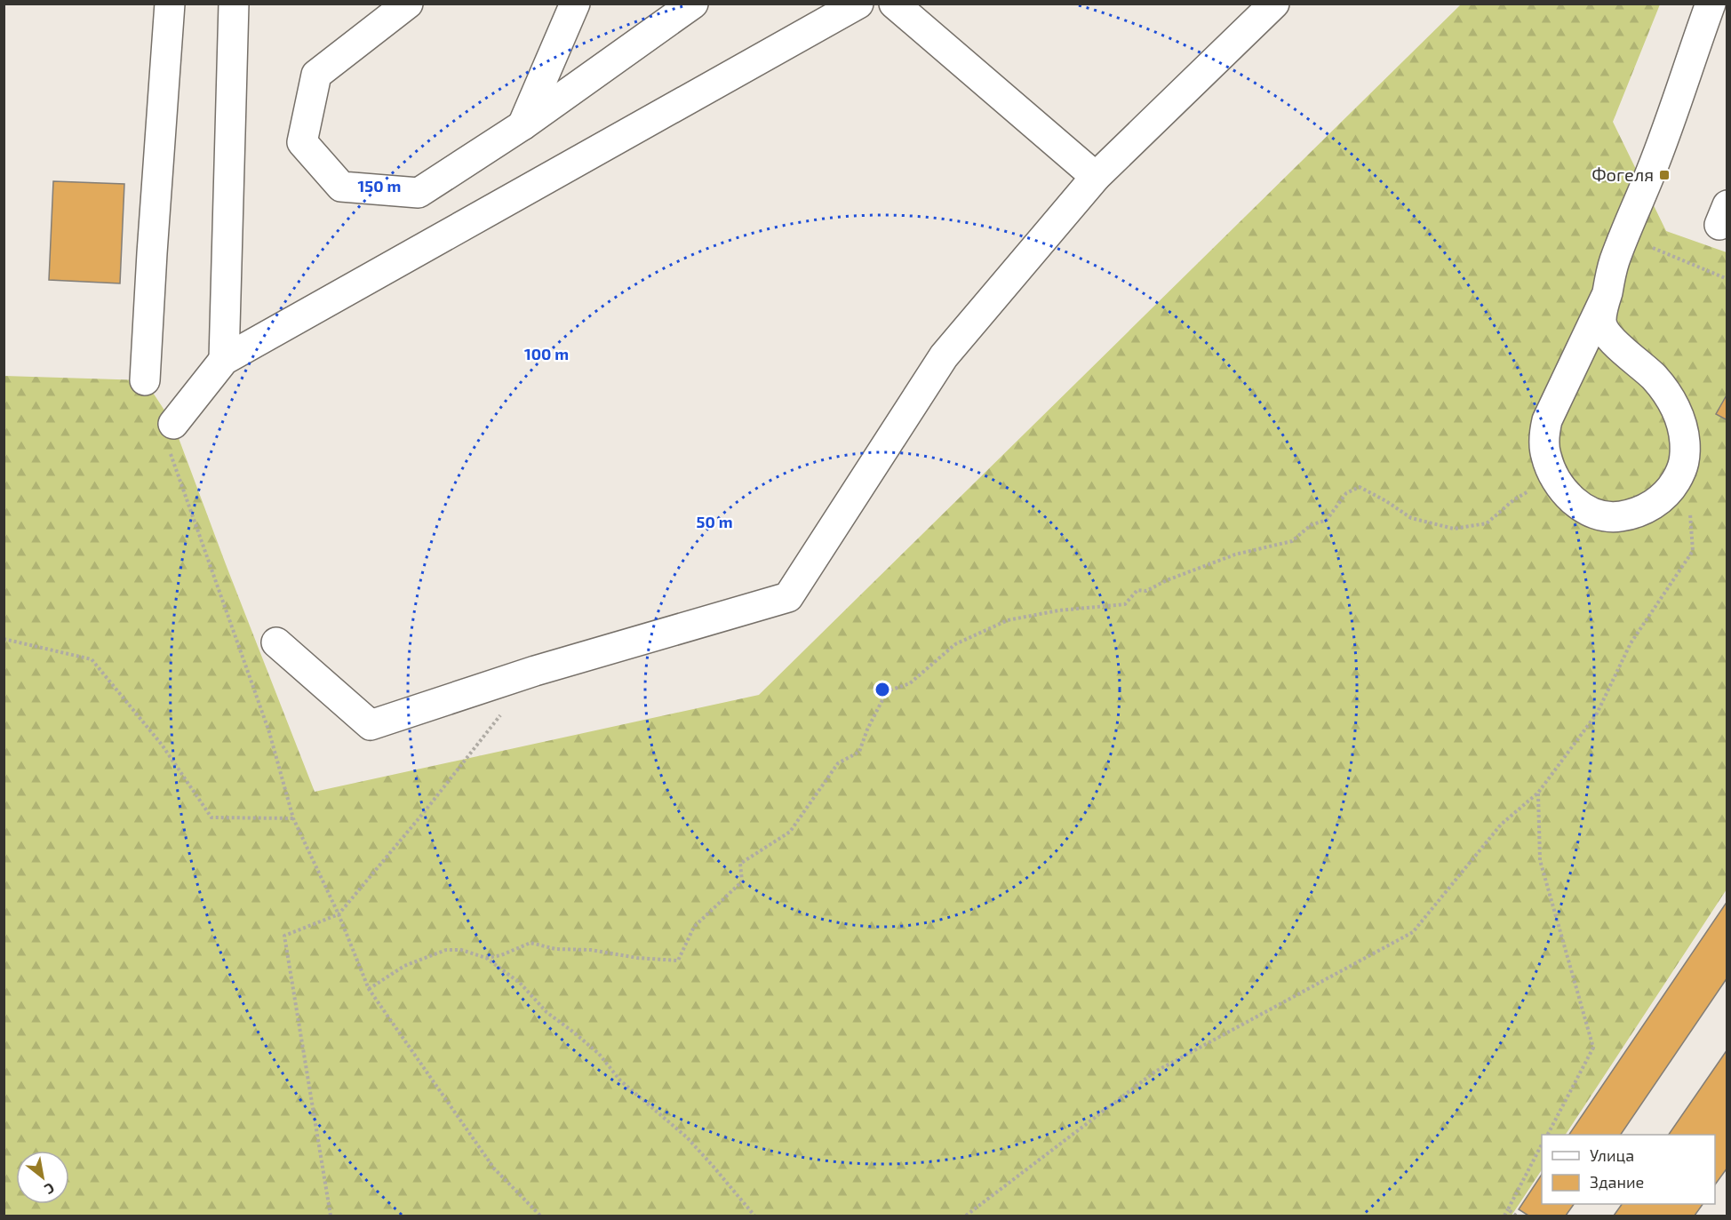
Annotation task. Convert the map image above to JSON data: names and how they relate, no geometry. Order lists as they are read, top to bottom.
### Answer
{
  "places": {
    "transit": ["Фогеля"]
  },
  "legend": ["Улица", "Здание"],
  "north": "bottom right",
  "rings": ["150 m", "100 m", "50 m"]
}
